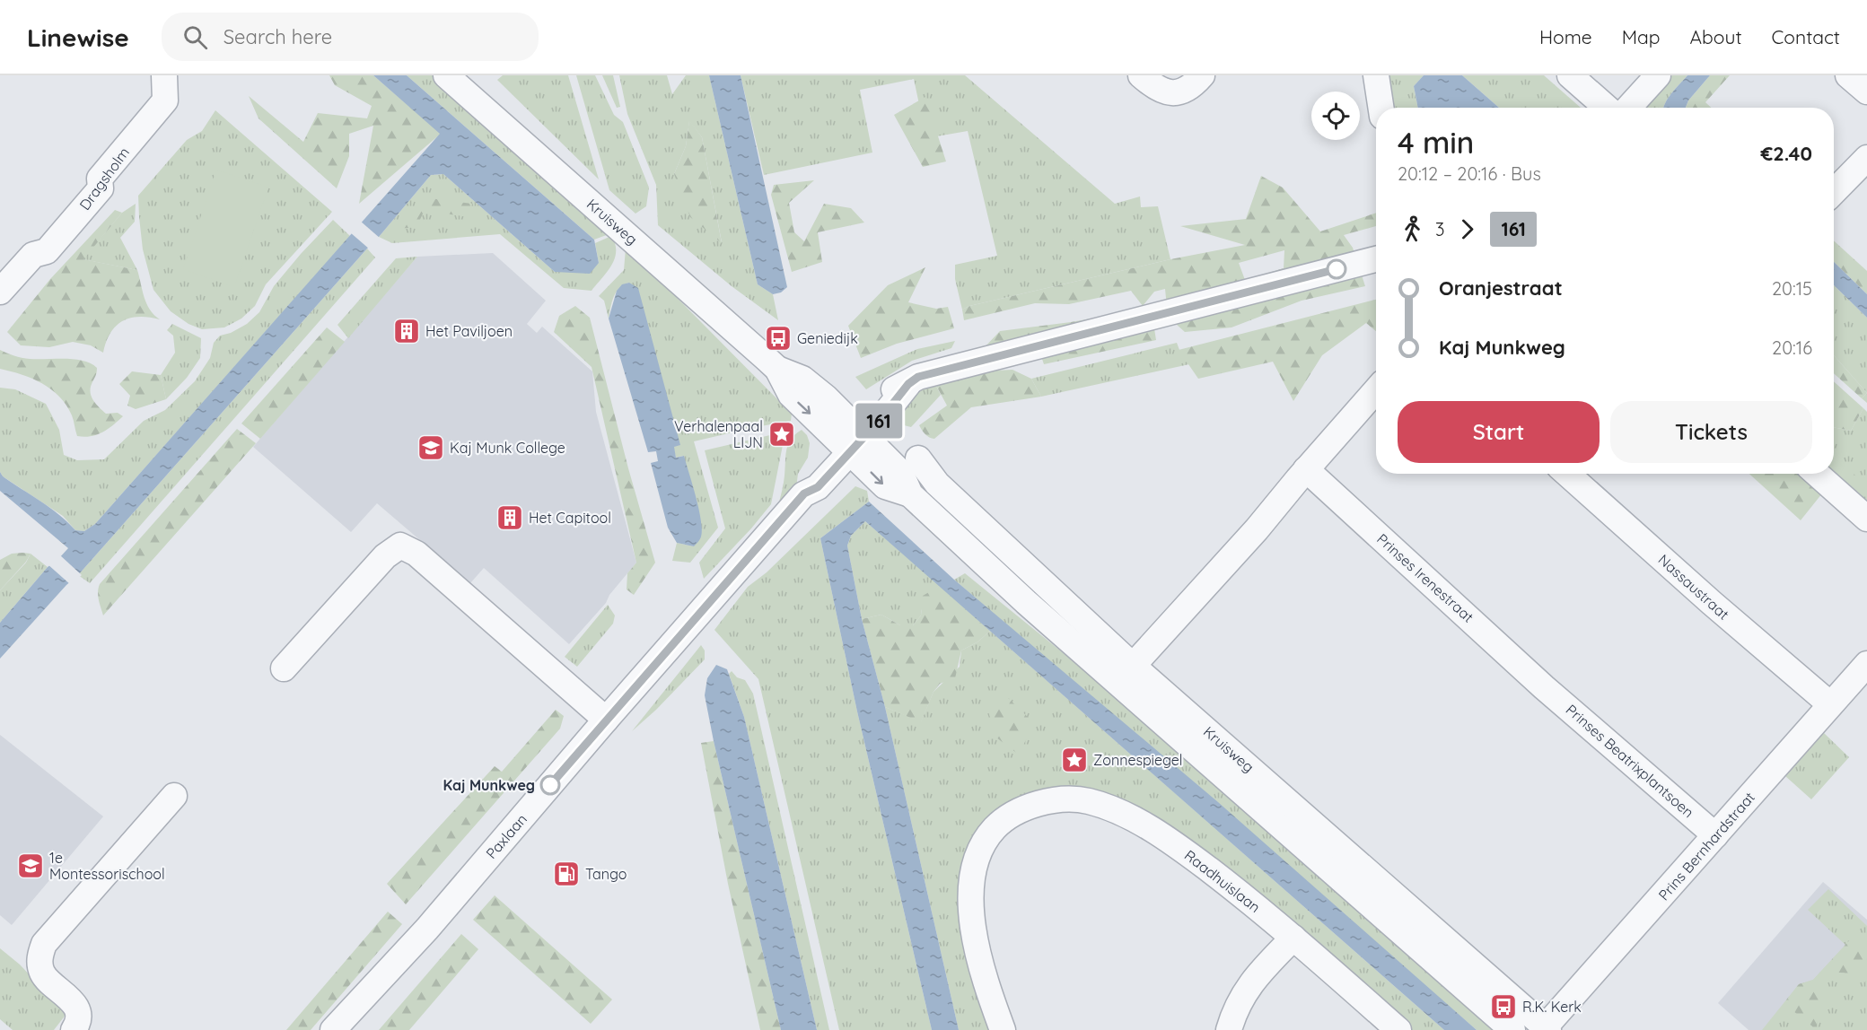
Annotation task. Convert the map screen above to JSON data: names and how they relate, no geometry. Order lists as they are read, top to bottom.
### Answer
{
  "streets": {
    "street": [
      "Dragsholm",
      "Kruisweg",
      "Prinses Irenestraat",
      "Nassaustraat",
      "Prinses Beatrixplantsoen",
      "Paxlaan",
      "Prins Bernhardstraat",
      "Raadhuislaan"
    ]
  },
  "crossings": [
    ["Kruisweg", "Paxlaan"],
    ["Kruisweg", "Prins Bernhardstraat"],
    ["Prinses Irenestraat", "Prinses Beatrixplantsoen"],
    ["Nassaustraat", "Prins Bernhardstraat"],
    ["Prinses Beatrixplantsoen", "Prins Bernhardstraat"]
  ],
  "places": {
    "building": ["Het Paviljoen", "Het Capitool"],
    "bus stop": ["Geniedijk", "R.K. Kerk"],
    "place": ["Verhalenpaal LIJN", "Zonnespiegel"],
    "school or university": ["Kaj Munk College", "1e Montessorischool"],
    "other": ["Kaj Munkweg"],
    "fuel station": ["Tango"]
  },
  "lines": ["bus line 161"],
  "page": {
    "header": "Linewise",
    "search": "Search here",
    "nav": [
      "Home",
      "Map",
      "About",
      "Contact"
    ],
    "on_map": "161",
    "heading": ["4 min", "20:12 – 20:16 · Bus", "€2.40"],
    "legs": ["3", "161"],
    "list": [
      {
        "name": "Oranjestraat",
        "value": "20:15"
      },
      {
        "name": "Kaj Munkweg",
        "value": "20:16"
      }
    ],
    "buttons": ["Start", "Tickets"]
  }
}
